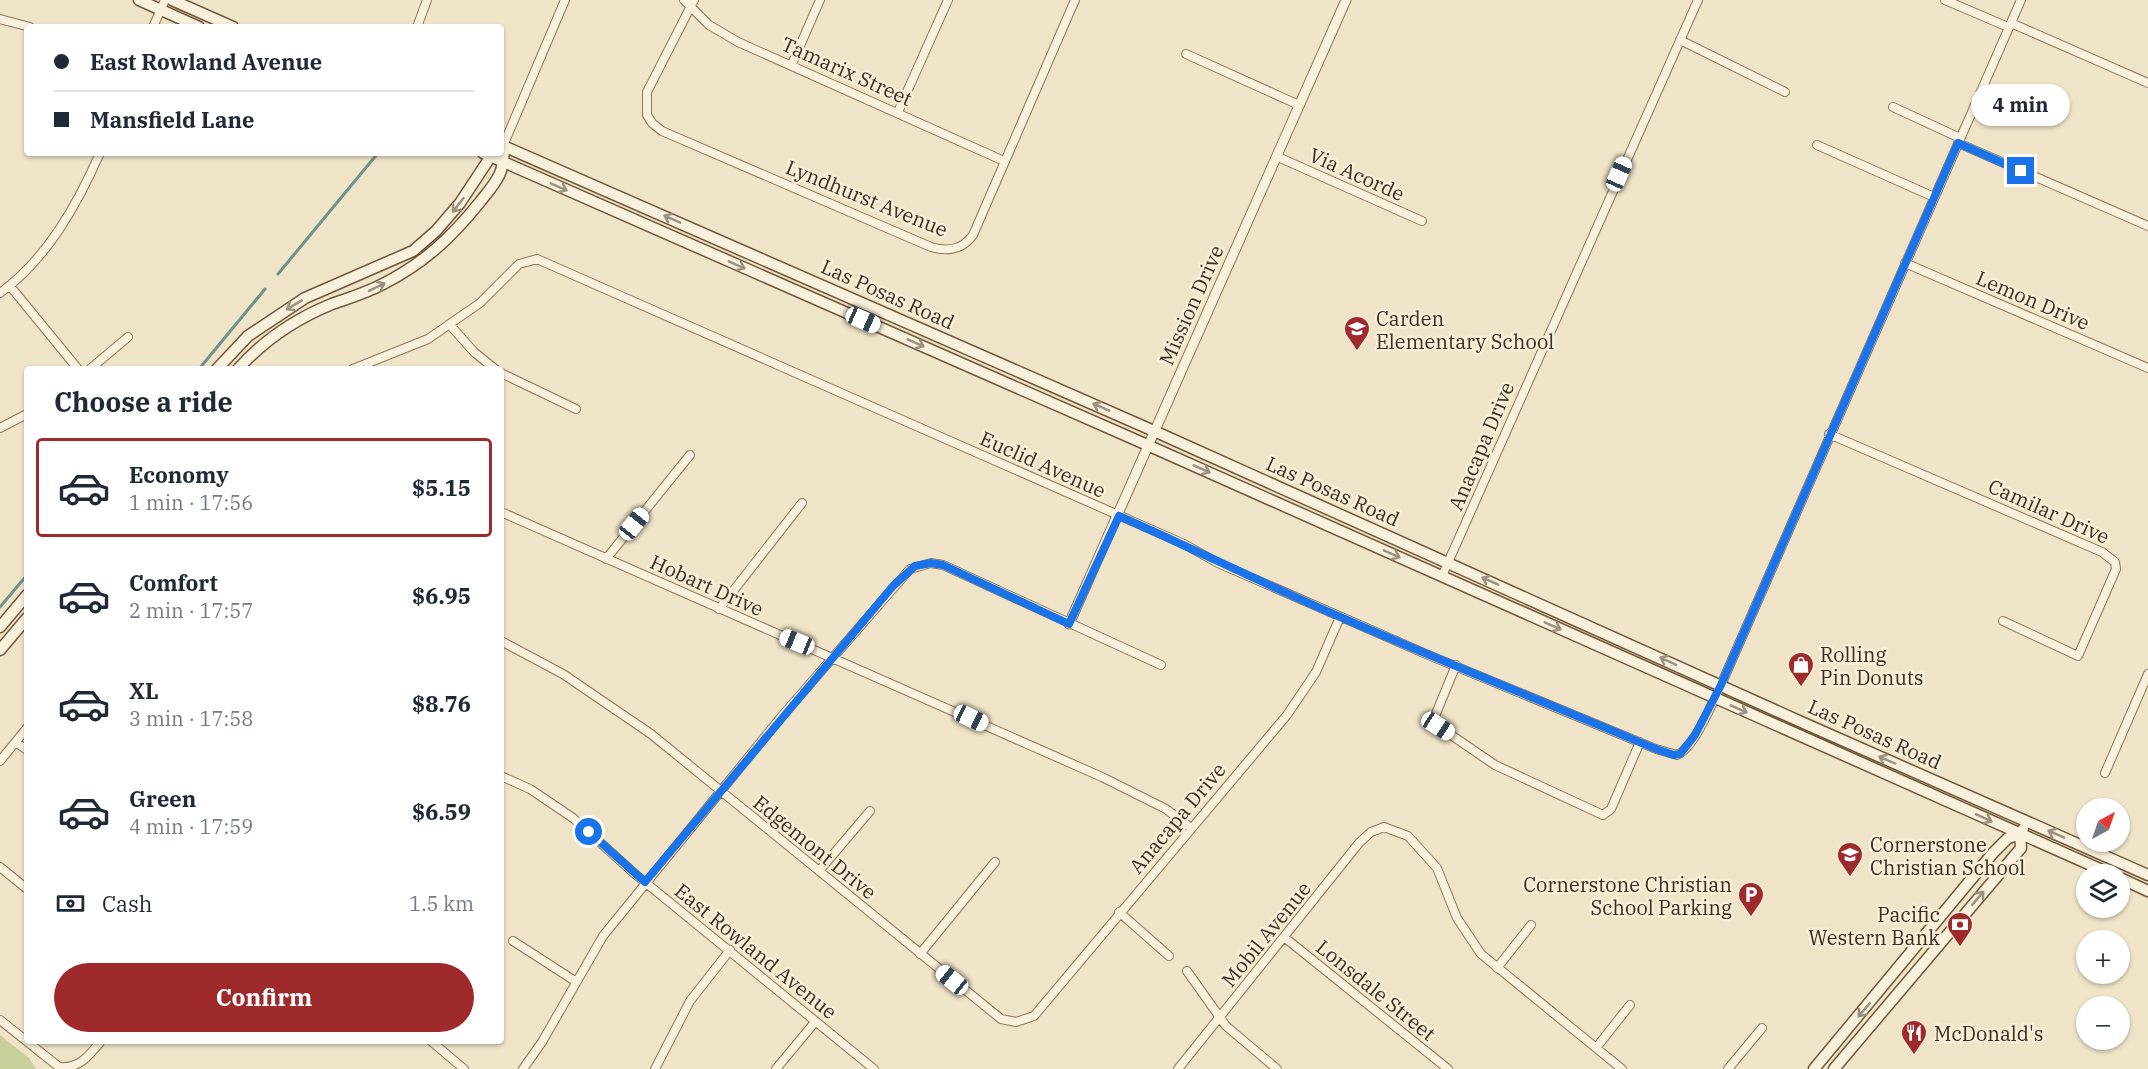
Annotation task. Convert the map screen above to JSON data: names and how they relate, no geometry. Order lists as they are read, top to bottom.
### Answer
{
  "streets": {
    "main road": ["Las Posas Road"],
    "street": [
      "Tamarix Street",
      "Via Acorde",
      "Lyndhurst Avenue",
      "Lemon Drive",
      "Mission Drive",
      "Anacapa Drive",
      "Euclid Avenue",
      "Camilar Drive",
      "Hobart Drive",
      "Edgemont Drive",
      "Mobil Avenue",
      "East Rowland Avenue",
      "Lonsdale Street"
    ]
  },
  "crossings": [
    ["Tamarix Street", "Lyndhurst Avenue"],
    ["Via Acorde", "Mission Drive"],
    ["Las Posas Road", "Mission Drive"],
    ["Las Posas Road", "Anacapa Drive"],
    ["Las Posas Road", "Euclid Avenue"],
    ["Mission Drive", "Euclid Avenue"],
    ["Anacapa Drive", "Euclid Avenue"],
    ["Anacapa Drive", "Hobart Drive"],
    ["Anacapa Drive", "Edgemont Drive"],
    ["Mobil Avenue", "Lonsdale Street"]
  ],
  "places": {
    "school or university": ["Carden Elementary School", "Cornerstone Christian School"],
    "shop": ["Rolling Pin Donuts"],
    "parking": ["Cornerstone Christian School Parking"],
    "bank": ["Pacific Western Bank"],
    "restaurant": ["McDonald's"]
  },
  "north": "top right",
  "page": {
    "banner": ["East Rowland Avenue", "Mansfield Lane"],
    "bubble": "4 min",
    "heading": "Choose a ride",
    "list": [
      {
        "name": "Economy",
        "note": "1 min · 17:56",
        "value": "$5.15"
      },
      {
        "name": "Comfort",
        "note": "2 min · 17:57",
        "value": "$6.95"
      },
      {
        "name": "XL",
        "note": "3 min · 17:58",
        "value": "$8.76"
      },
      {
        "name": "Green",
        "note": "4 min · 17:59",
        "value": "$6.59"
      }
    ],
    "map_buttons": ["+", "−"],
    "pay": ["Cash", "1.5 km"],
    "buttons": "Confirm"
  }
}
